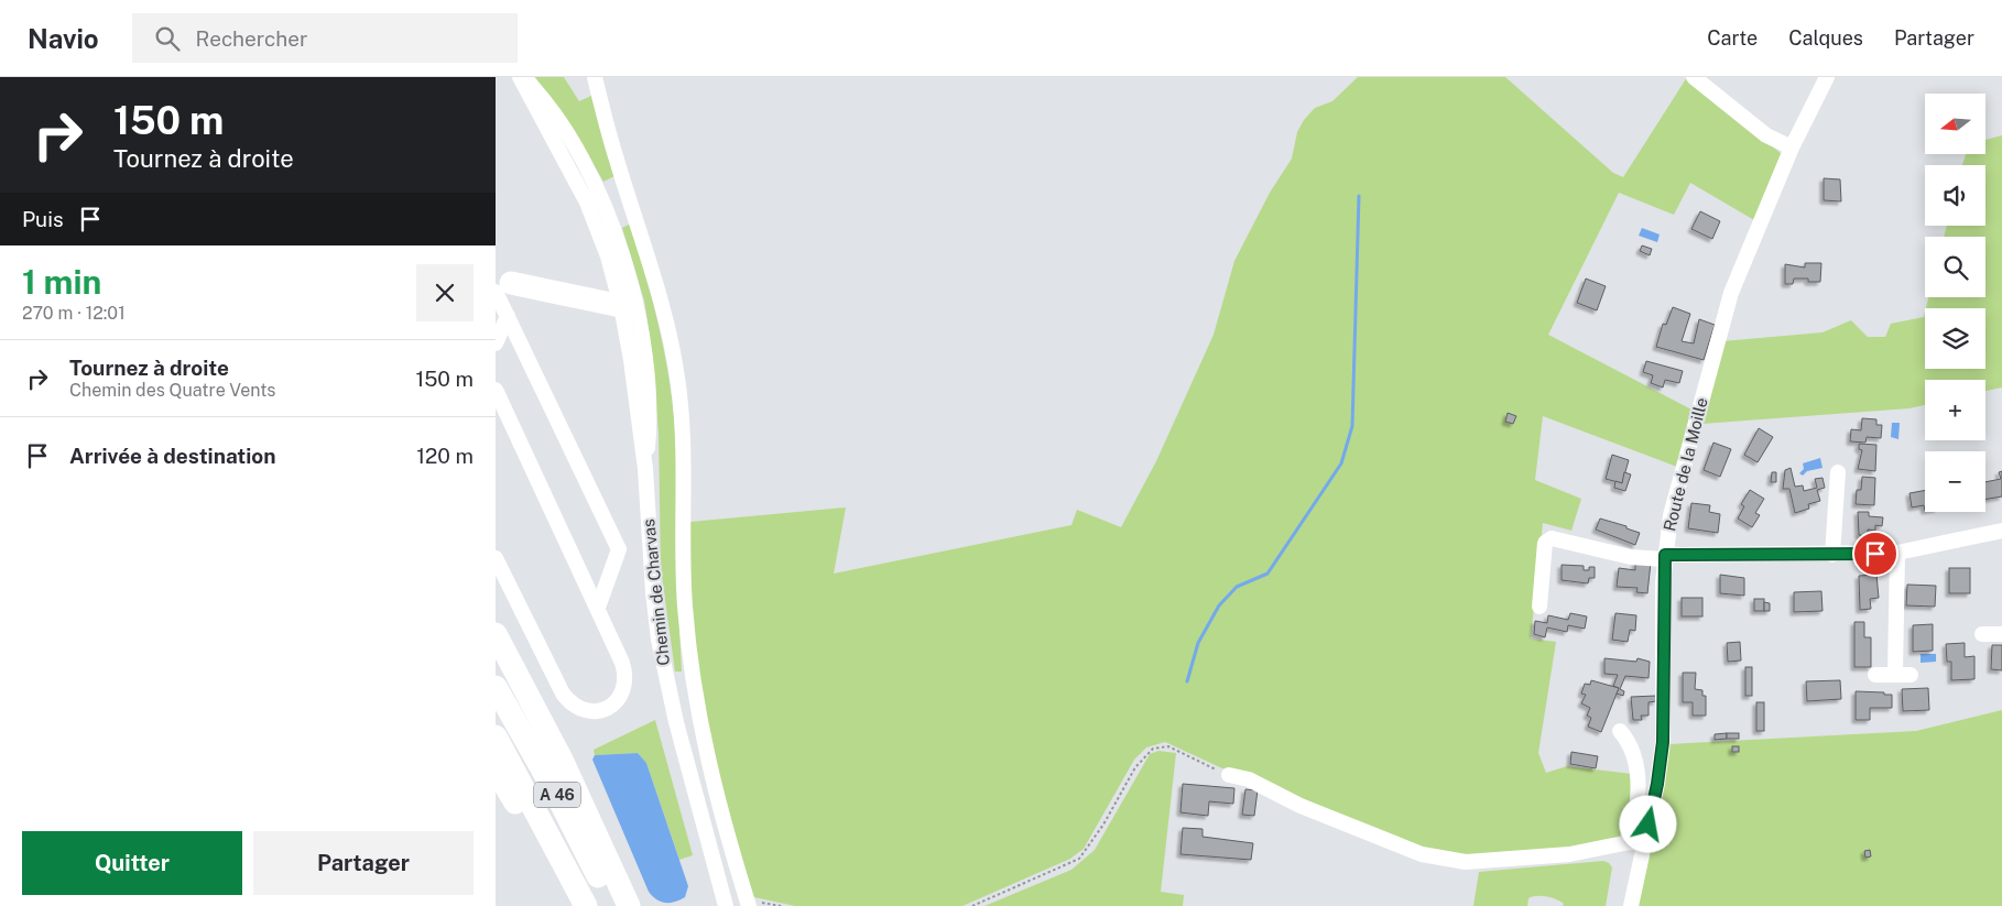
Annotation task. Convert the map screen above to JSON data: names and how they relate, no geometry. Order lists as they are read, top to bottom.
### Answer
{
  "streets": {
    "highway": ["A 46"],
    "street": ["Route de la Moille", "Chemin de Charvas"]
  },
  "north": "left",
  "page": {
    "header": "Navio",
    "search": "Rechercher",
    "nav": ["Carte", "Calques", "Partager"],
    "turn": ["150 m", "Tournez à droite"],
    "map_buttons": ["+", "−"],
    "then": "Puis",
    "heading": ["1 min", "270 m · 12:01"],
    "list": [
      {
        "name": "Tournez à droite",
        "note": "Chemin des Quatre Vents",
        "value": "150 m"
      },
      {
        "name": "Arrivée à destination",
        "value": "120 m"
      }
    ],
    "buttons": ["Quitter", "Partager"]
  }
}
